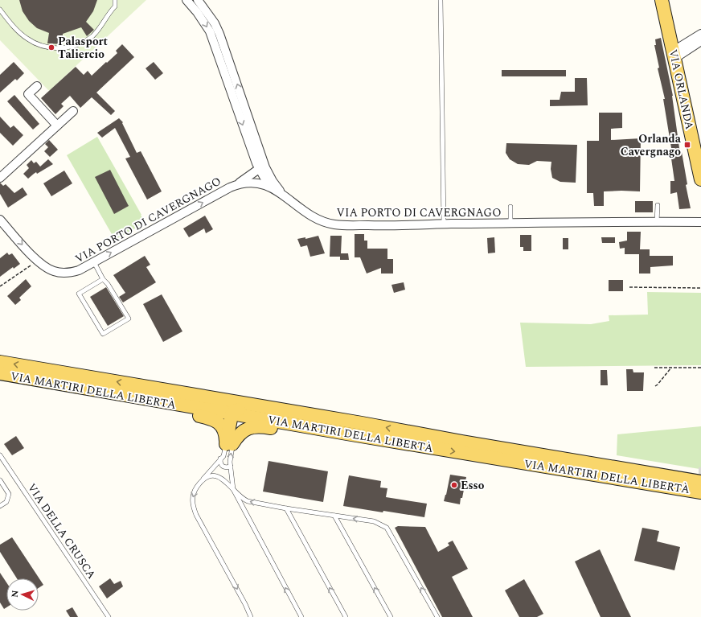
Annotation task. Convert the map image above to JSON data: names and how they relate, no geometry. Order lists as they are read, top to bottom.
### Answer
{
  "streets": {
    "main road": ["VIA ORLANDA", "VIA MARTIRI DELLA LIBERTÀ"],
    "street": ["VIA PORTO DI CAVERGNAGO"],
    "lane": ["VIA DELLA CRUSCA"]
  },
  "places": {
    "other": ["Palasport Taliercio", "Esso"],
    "transit": ["Orlanda Cavergnago"]
  },
  "north": "left"
}
